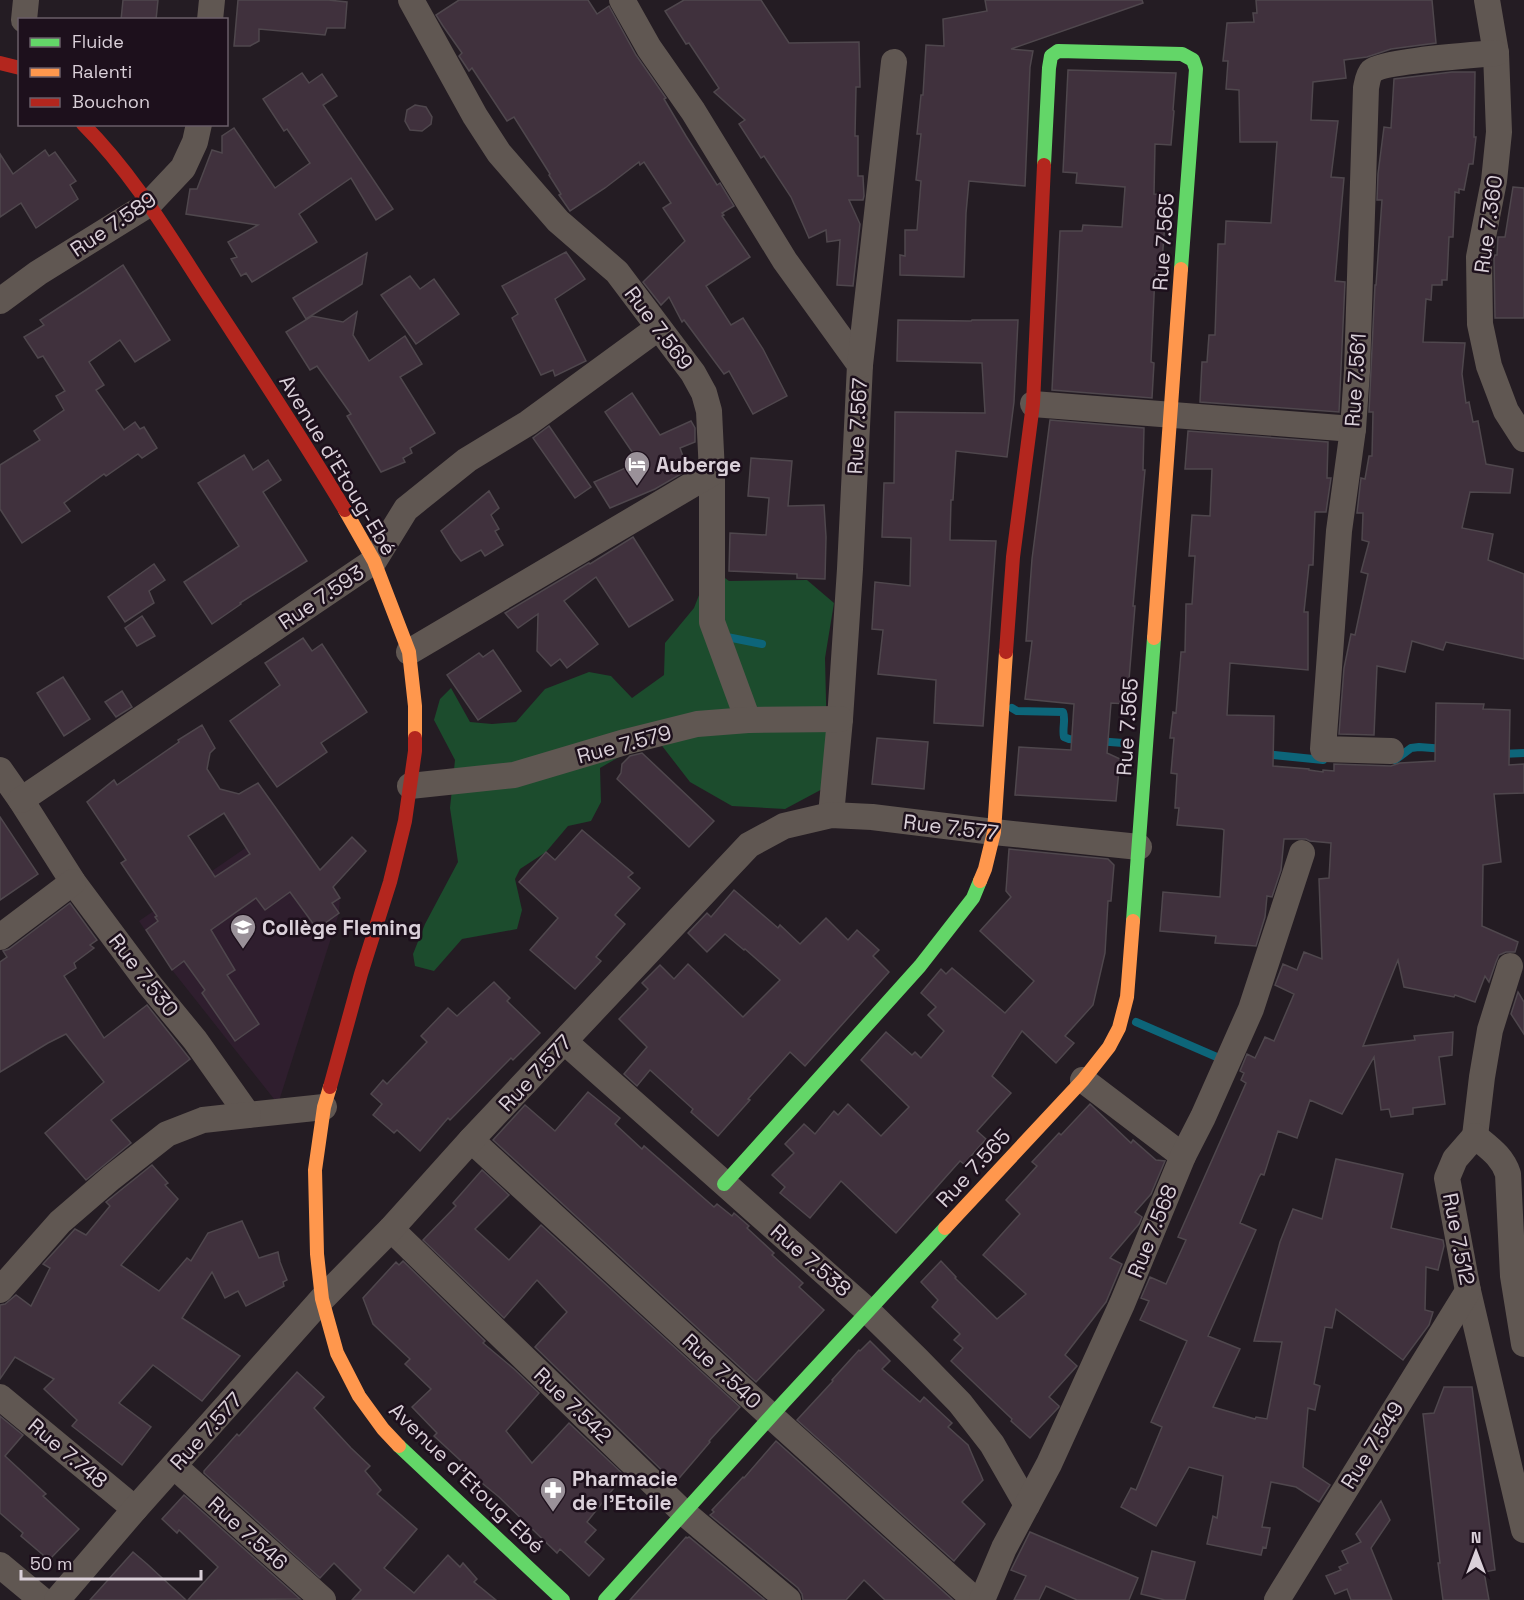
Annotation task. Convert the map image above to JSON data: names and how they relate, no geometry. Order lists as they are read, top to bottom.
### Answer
{
  "streets": {
    "street": [
      "Rue 7.589",
      "Rue 7.360",
      "Rue 7.565",
      "Rue 7.569",
      "Rue 7.561",
      "Rue 7.567",
      "Avenue d'Etoug-Ebé",
      "Rue 7.593",
      "Rue 7.579",
      "Rue 7.577",
      "Rue 7.530",
      "Rue 7.568",
      "Rue 7.512",
      "Rue 7.538",
      "Rue 7.540",
      "Rue 7.542",
      "Rue 7.549",
      "Rue 7.748",
      "Rue 7.546"
    ]
  },
  "crossings": [
    ["Rue 7.589", "Avenue d'Etoug-Ebé"],
    ["Rue 7.360", "Rue 7.561"],
    ["Rue 7.565", "Rue 7.577"],
    ["Rue 7.565", "Rue 7.538"],
    ["Rue 7.565", "Rue 7.540"],
    ["Rue 7.565", "Rue 7.542"],
    ["Rue 7.569", "Rue 7.593"],
    ["Rue 7.569", "Rue 7.579"],
    ["Rue 7.567", "Rue 7.579"],
    ["Rue 7.567", "Rue 7.577"],
    ["Avenue d'Etoug-Ebé", "Rue 7.593"],
    ["Avenue d'Etoug-Ebé", "Rue 7.579"],
    ["Avenue d'Etoug-Ebé", "Rue 7.577"],
    ["Rue 7.593", "Rue 7.530"],
    ["Rue 7.577", "Rue 7.538"],
    ["Rue 7.577", "Rue 7.540"],
    ["Rue 7.577", "Rue 7.542"],
    ["Rue 7.577", "Rue 7.748"],
    ["Rue 7.577", "Rue 7.546"],
    ["Rue 7.568", "Rue 7.538"],
    ["Rue 7.512", "Rue 7.549"]
  ],
  "places": {
    "hotel": ["Auberge"],
    "school or university": ["Collège Fleming"],
    "pharmacy": ["Pharmacie de l'Etoile"]
  },
  "legend": ["Fluide", "Ralenti", "Bouchon"],
  "scale_bar": "50 m",
  "north": "top"
}
